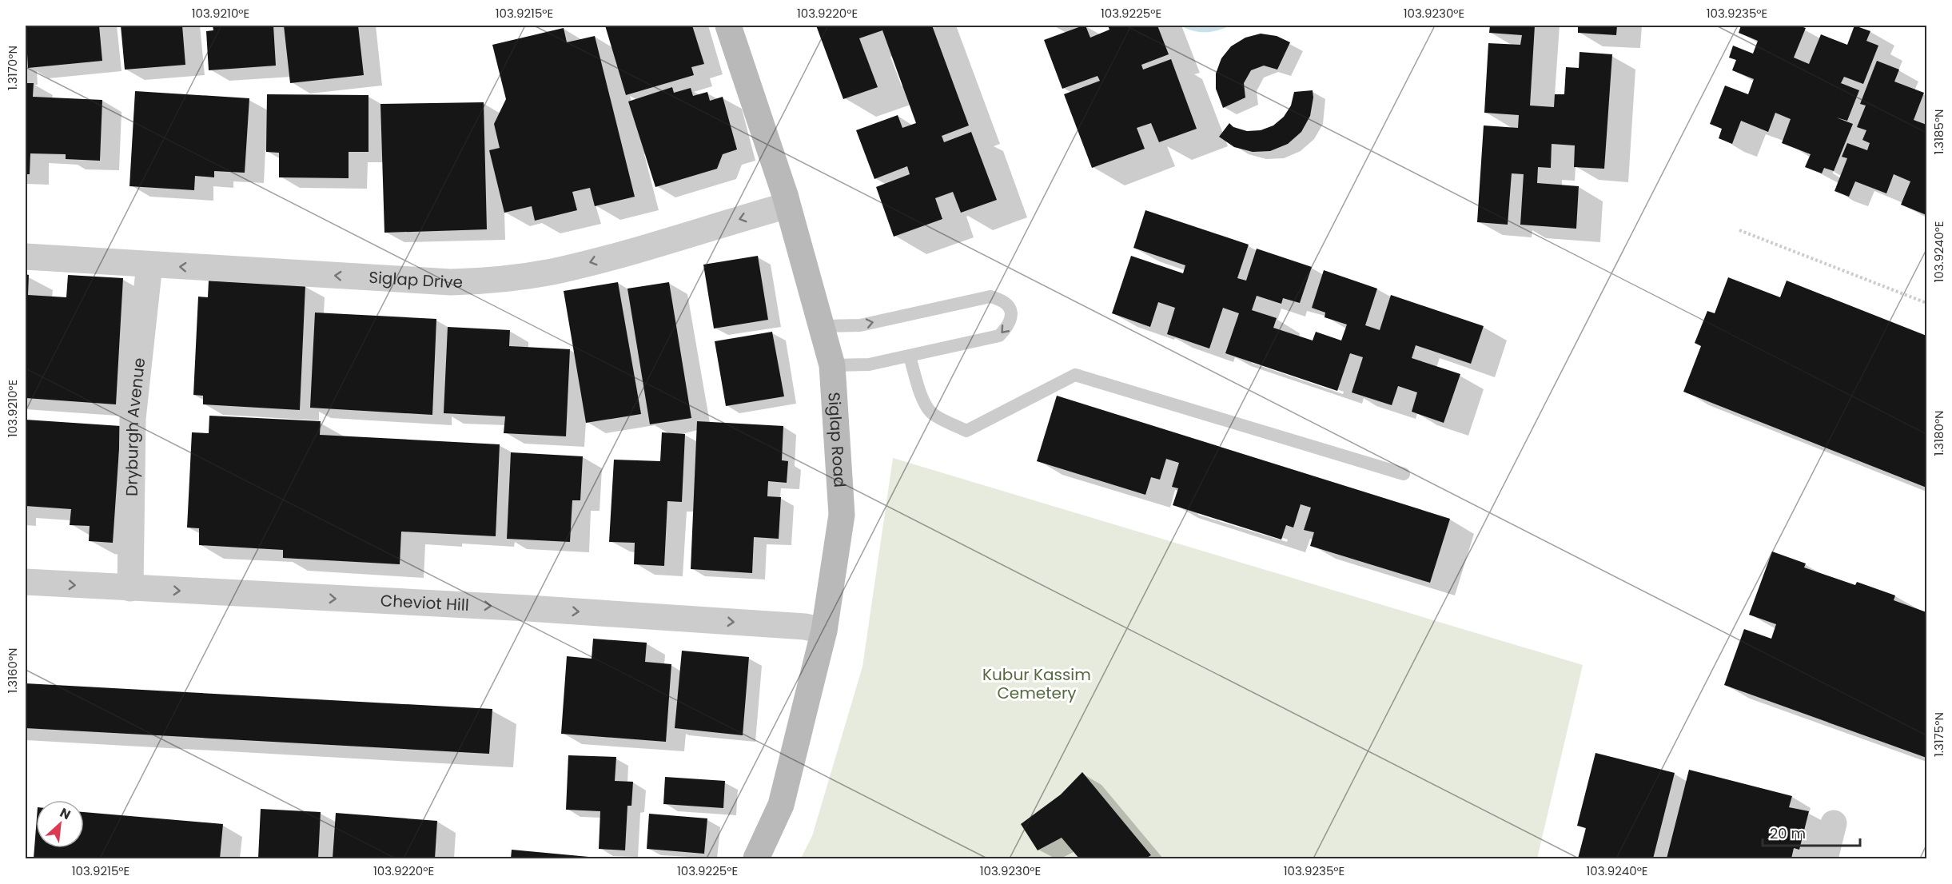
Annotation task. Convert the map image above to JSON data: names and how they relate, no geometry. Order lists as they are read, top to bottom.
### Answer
{
  "streets": {
    "main road": ["Siglap Road"],
    "street": ["Siglap Drive", "Dryburgh Avenue", "Cheviot Hill"]
  },
  "crossings": [
    ["Siglap Drive", "Dryburgh Avenue"],
    ["Siglap Drive", "Siglap Road"],
    ["Dryburgh Avenue", "Cheviot Hill"],
    ["Siglap Road", "Cheviot Hill"]
  ],
  "one_way": ["Siglap Drive", "Cheviot Hill"],
  "parks": ["Kubur Kassim Cemetery"],
  "scale_bar": "20 m",
  "north": "top right",
  "coordinates": [
    "103.9210°E",
    "103.9215°E",
    "103.9220°E",
    "103.9225°E",
    "103.9230°E",
    "103.9235°E",
    "1.3170°N",
    "1.3185°N",
    "103.9240°E",
    "1.3180°N",
    "1.3160°N",
    "1.3175°N"
  ]
}
